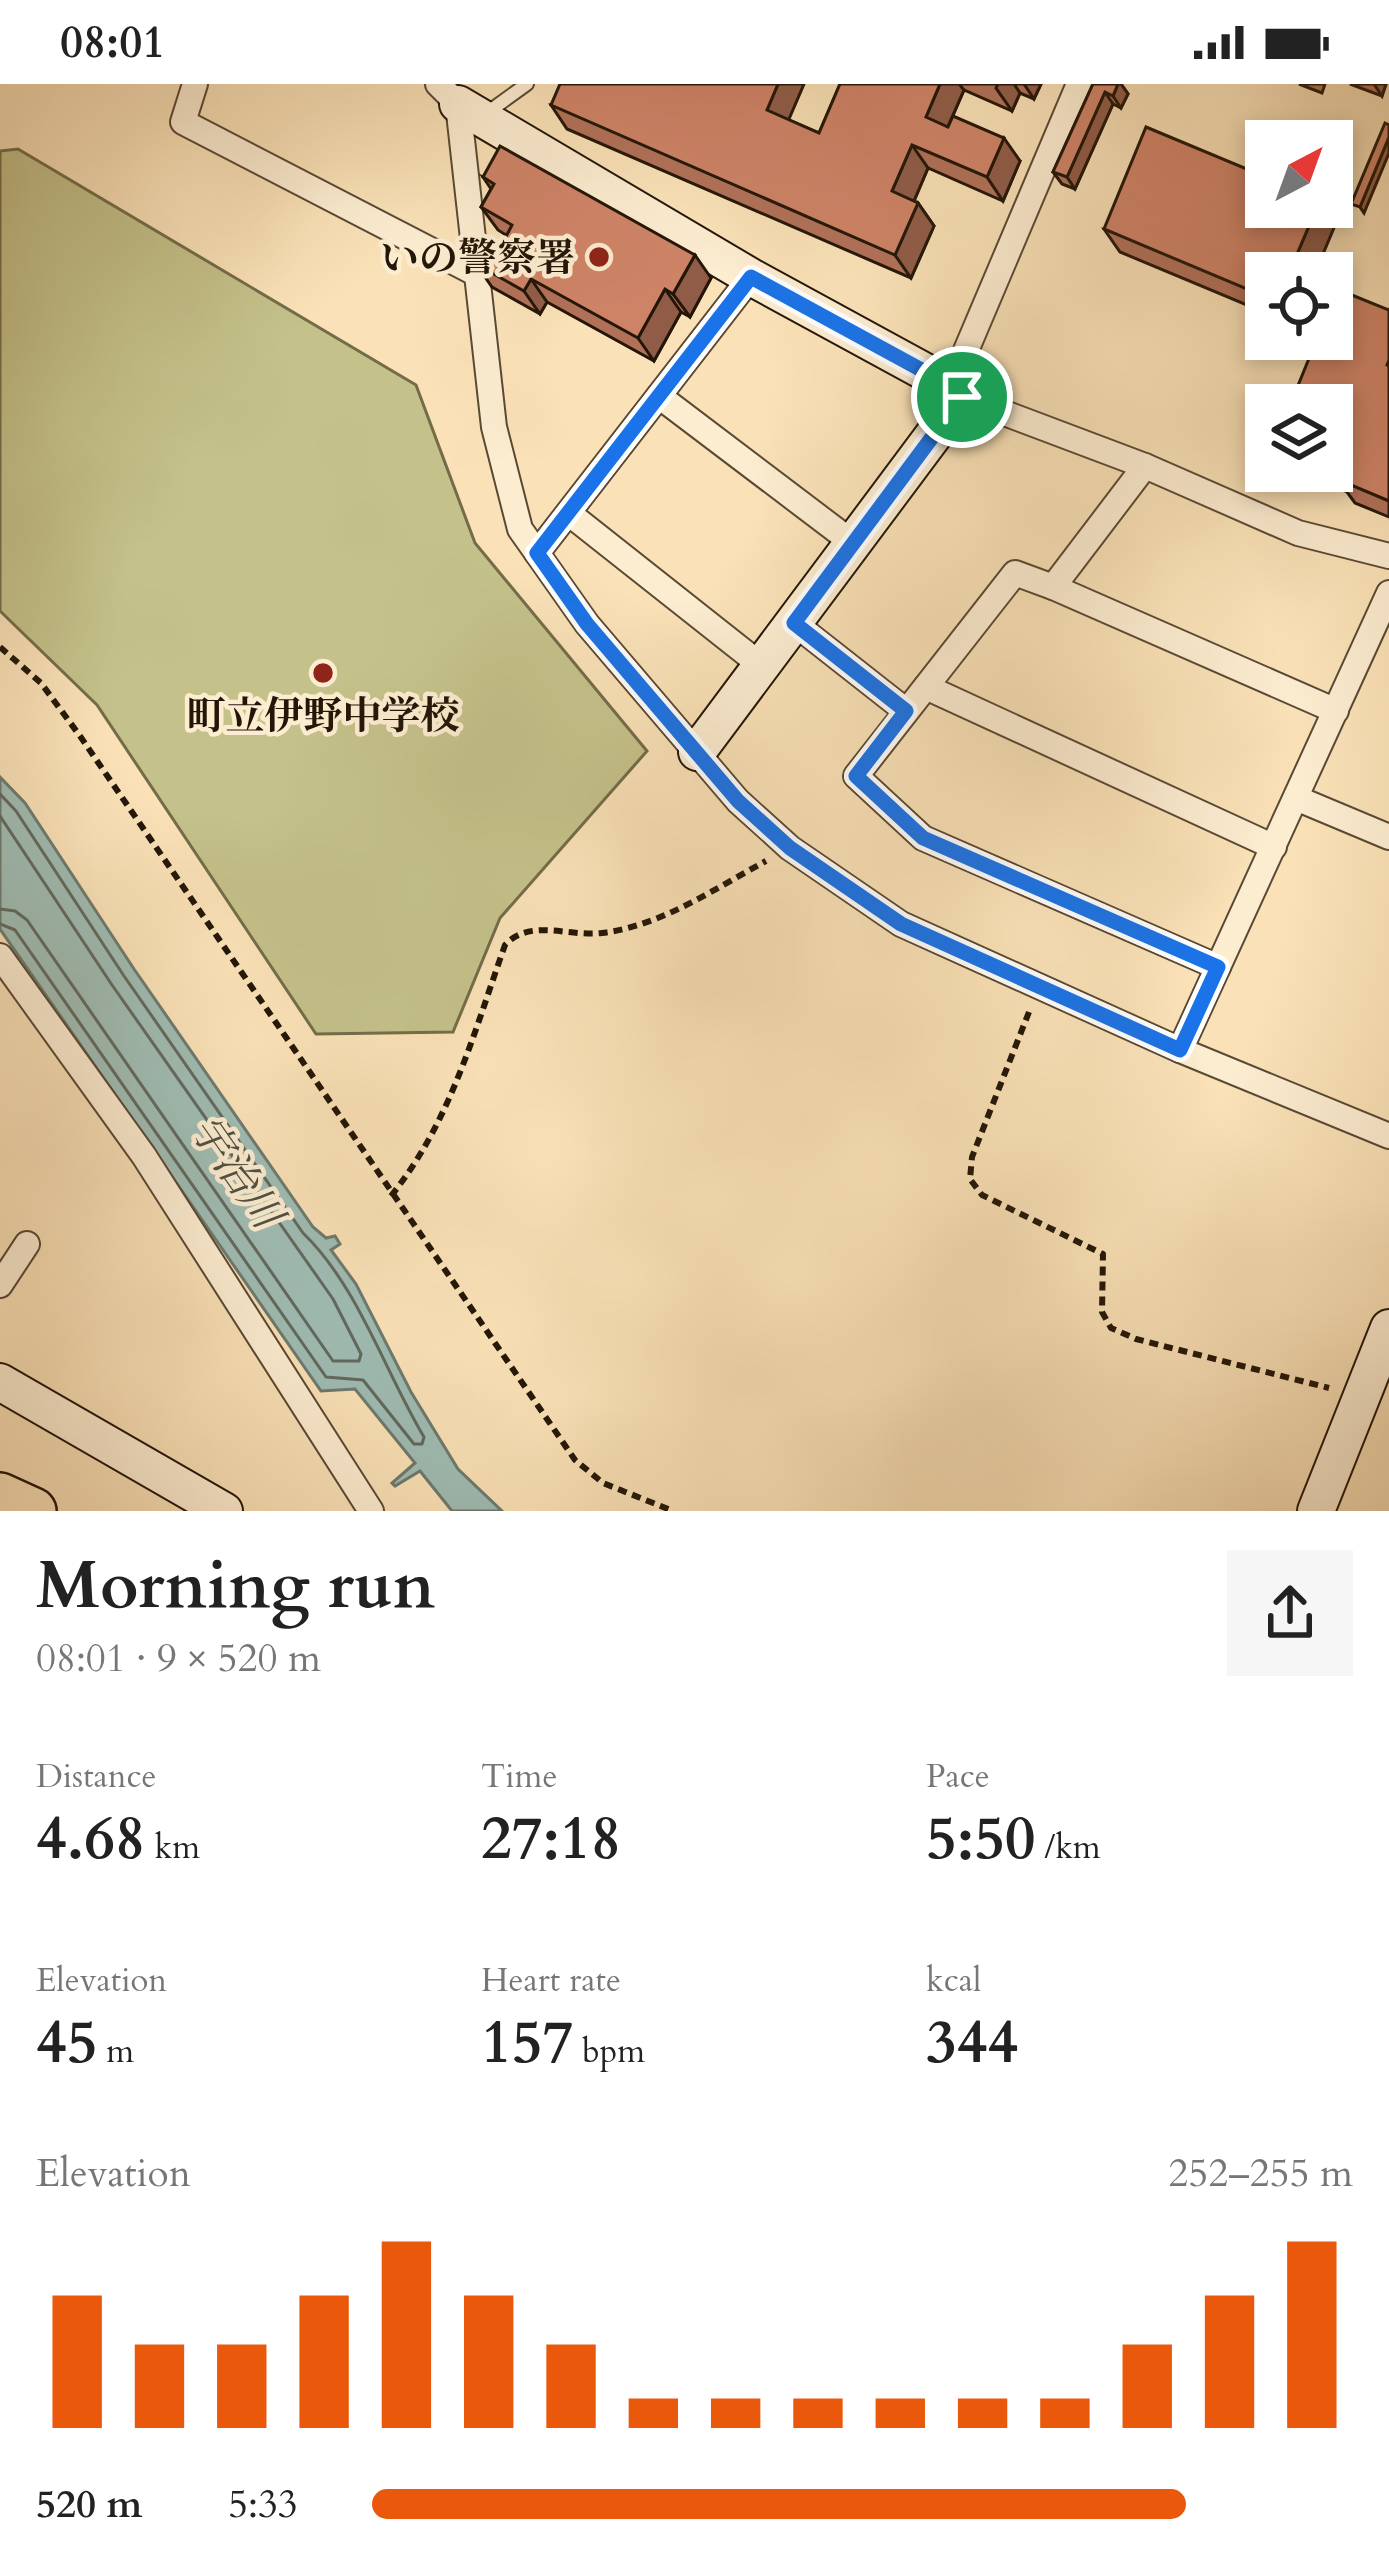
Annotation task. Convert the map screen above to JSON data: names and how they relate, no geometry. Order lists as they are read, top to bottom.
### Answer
{
  "water": ["宇治川"],
  "places": ["いの警察署", "町立伊野中学校"],
  "north": "top right",
  "page": {
    "status": "08:01",
    "heading": ["Morning run", "08:01 · 9 × 520 m"],
    "stats": [
      ["Distance", "4.68 km"],
      ["Time", "27:18"],
      ["Pace", "5:50 /km"],
      ["Elevation", "45 m"],
      ["Heart rate", "157 bpm"],
      ["kcal", "344"]
    ],
    "chart": ["Elevation", "252–255 m"],
    "list": [
      {
        "name": "520 m",
        "note": "5:33"
      }
    ]
  }
}
